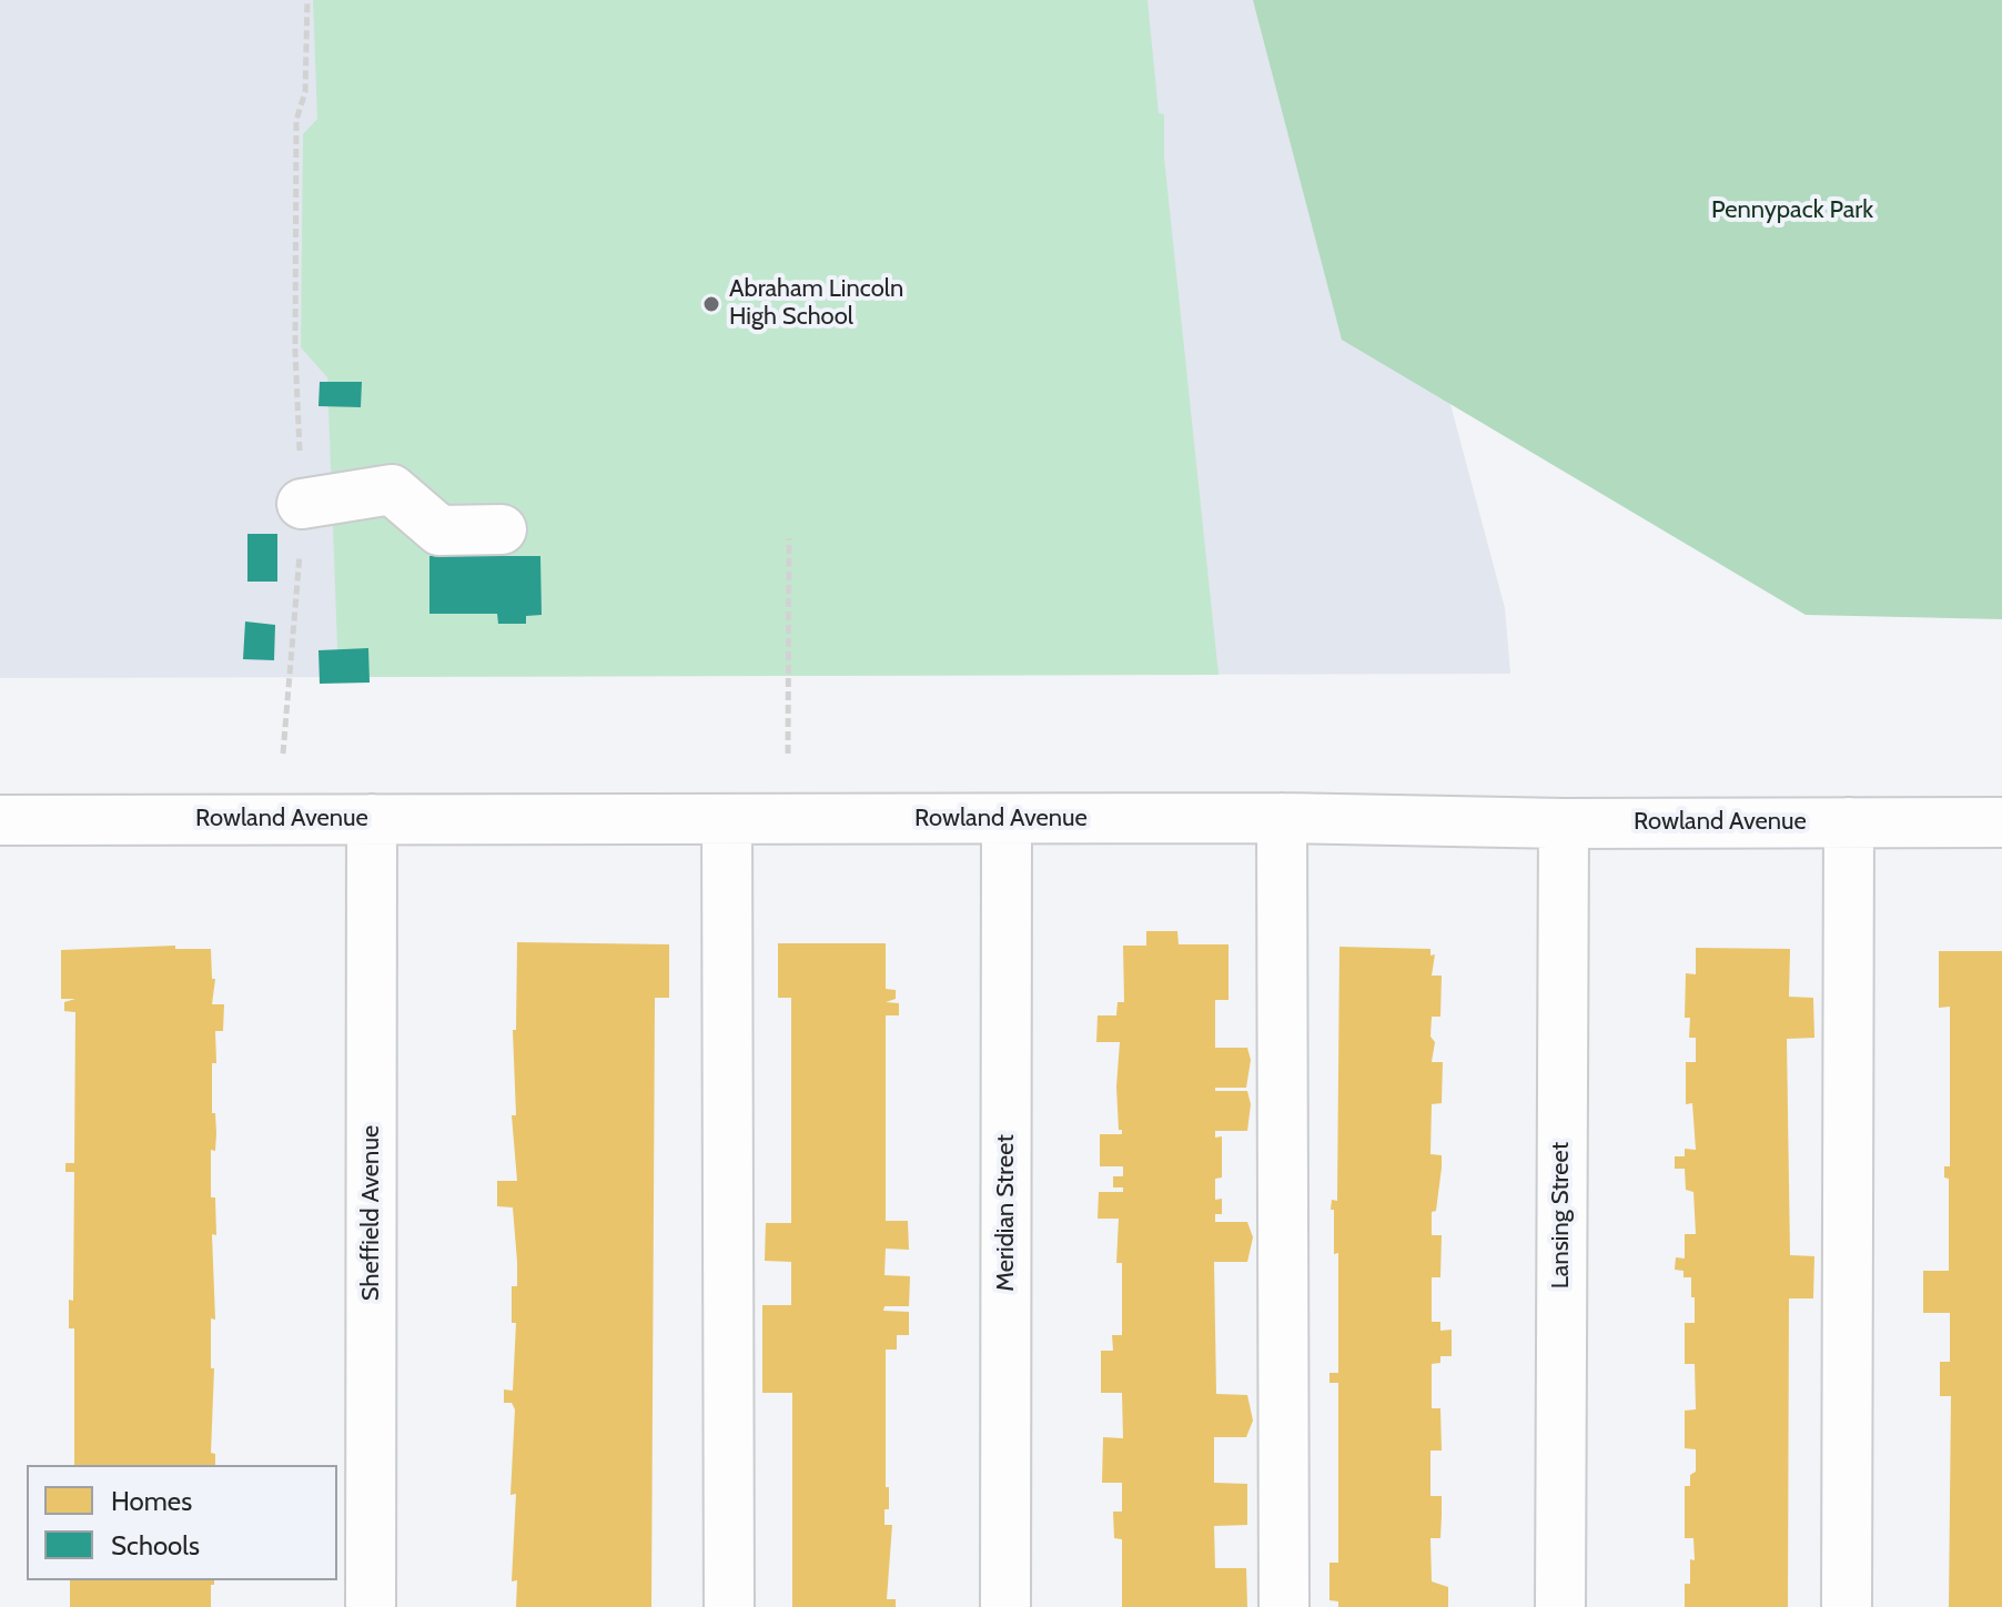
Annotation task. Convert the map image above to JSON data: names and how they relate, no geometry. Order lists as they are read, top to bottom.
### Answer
{
  "streets": {
    "street": [
      "Rowland Avenue",
      "Sheffield Avenue",
      "Meridian Street",
      "Lansing Street"
    ]
  },
  "crossings": [
    ["Rowland Avenue", "Sheffield Avenue"],
    ["Rowland Avenue", "Meridian Street"],
    ["Rowland Avenue", "Lansing Street"]
  ],
  "parks": ["Pennypack Park"],
  "places": ["Abraham Lincoln High School"],
  "legend": ["Homes", "Schools"]
}
